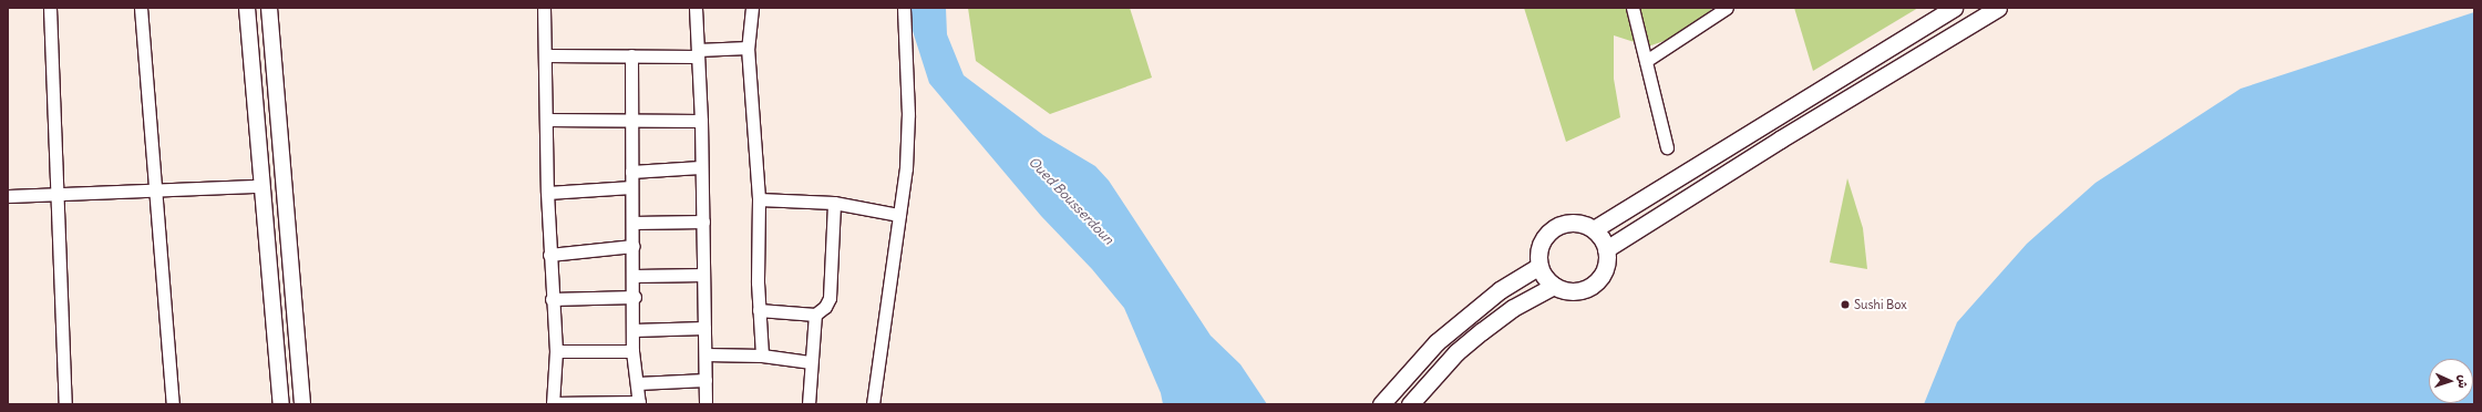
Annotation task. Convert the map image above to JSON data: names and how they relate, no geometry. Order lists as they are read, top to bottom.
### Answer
{
  "water": ["Oued Bousserdoun"],
  "places": ["Sushi Box"],
  "north": "right"
}
